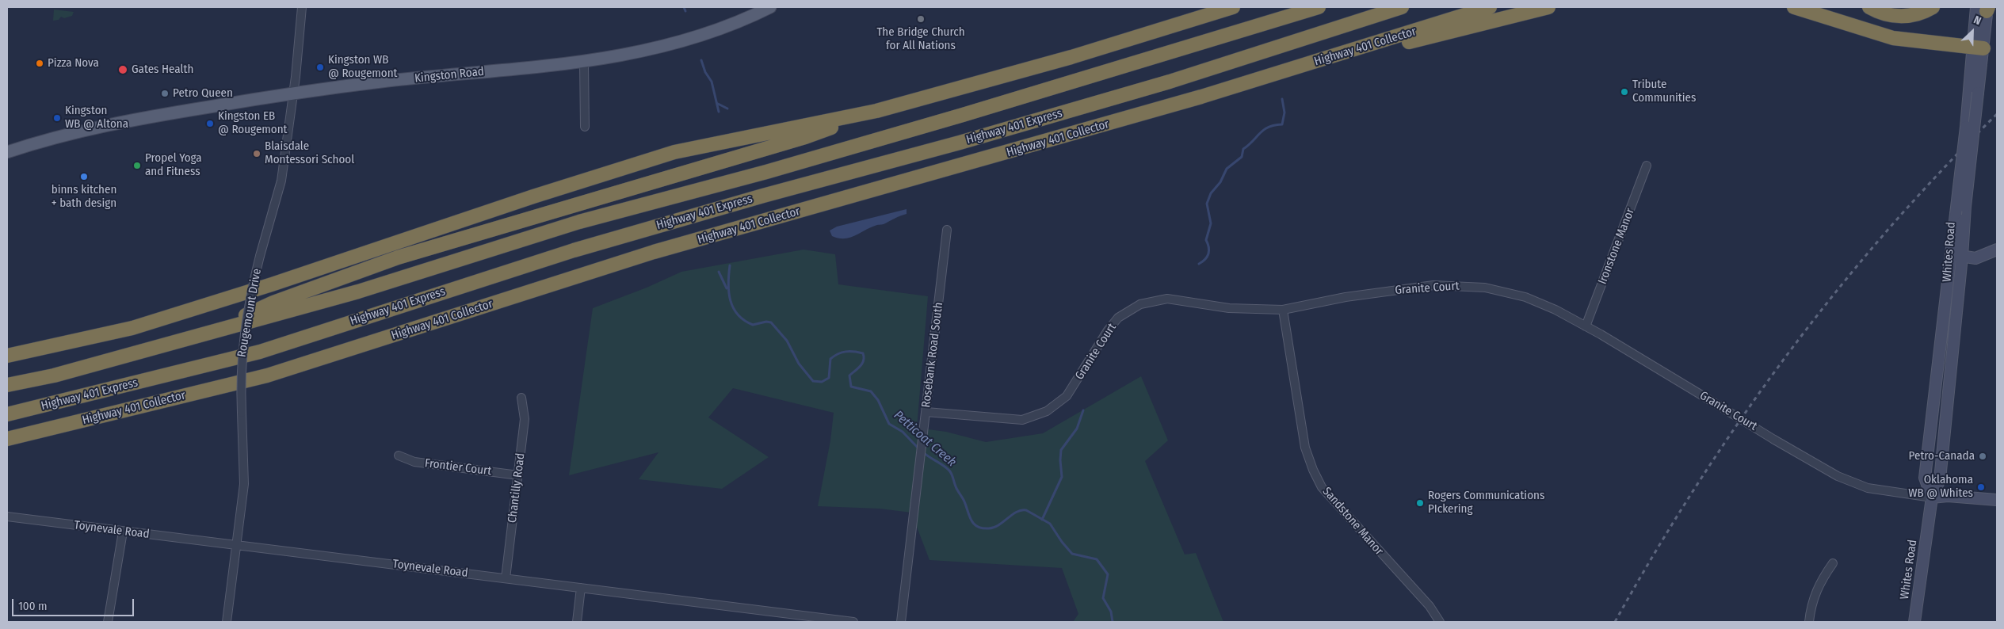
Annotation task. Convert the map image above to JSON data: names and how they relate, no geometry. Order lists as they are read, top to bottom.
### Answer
{
  "streets": {
    "highway": ["Highway 401 Collector", "Highway 401 Express"],
    "main road": ["Kingston Road", "Whites Road"],
    "street": [
      "Ironstone Manor",
      "Granite Court",
      "Rougemount Drive",
      "Rosebank Road South",
      "Frontier Court",
      "Chantilly Road",
      "Sandstone Manor",
      "Toynevale Road"
    ]
  },
  "crossings": [
    ["Kingston Road", "Rougemount Drive"],
    ["Ironstone Manor", "Granite Court"],
    ["Whites Road", "Granite Court"],
    ["Granite Court", "Rosebank Road South"],
    ["Granite Court", "Sandstone Manor"],
    ["Rougemount Drive", "Toynevale Road"],
    ["Frontier Court", "Chantilly Road"],
    ["Chantilly Road", "Toynevale Road"]
  ],
  "water": ["Petticoat Creek"],
  "places": [
    "The Bridge Church for All Nations",
    "Pizza Nova",
    "Kingston WB @ Rougemont",
    "Gates Health",
    "Tribute Communities",
    "Petro Queen",
    "Kingston WB @ Altona",
    "Kingston EB @ Rougemont",
    "Blaisdale Montessori School",
    "Propel Yoga and Fitness",
    "binns kitchen + bath design",
    "Petro-Canada",
    "Oklahoma WB @ Whites",
    "Rogers Communications PIckering"
  ],
  "scale_bar": "100 m",
  "north": "top right"
}
